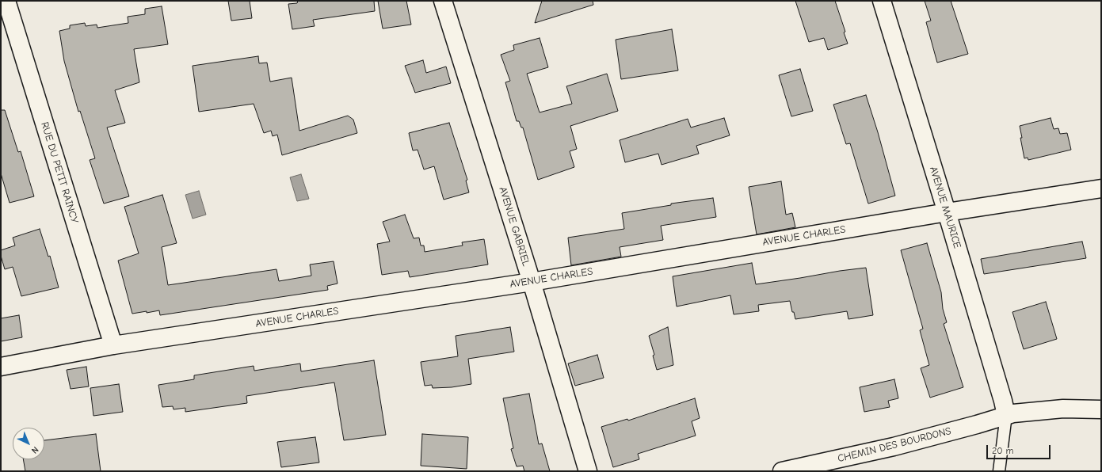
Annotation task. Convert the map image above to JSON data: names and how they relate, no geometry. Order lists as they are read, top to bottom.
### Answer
{
  "streets": {
    "street": [
      "RUE DU PETIT RAINCY",
      "AVENUE MAURICE",
      "AVENUE GABRIEL",
      "AVENUE CHARLES",
      "CHEMIN DES BOURDONS"
    ]
  },
  "crossings": [
    ["RUE DU PETIT RAINCY", "AVENUE CHARLES"],
    ["AVENUE MAURICE", "AVENUE CHARLES"],
    ["AVENUE MAURICE", "CHEMIN DES BOURDONS"],
    ["AVENUE GABRIEL", "AVENUE CHARLES"]
  ],
  "scale_bar": "20 m",
  "north": "bottom right"
}
